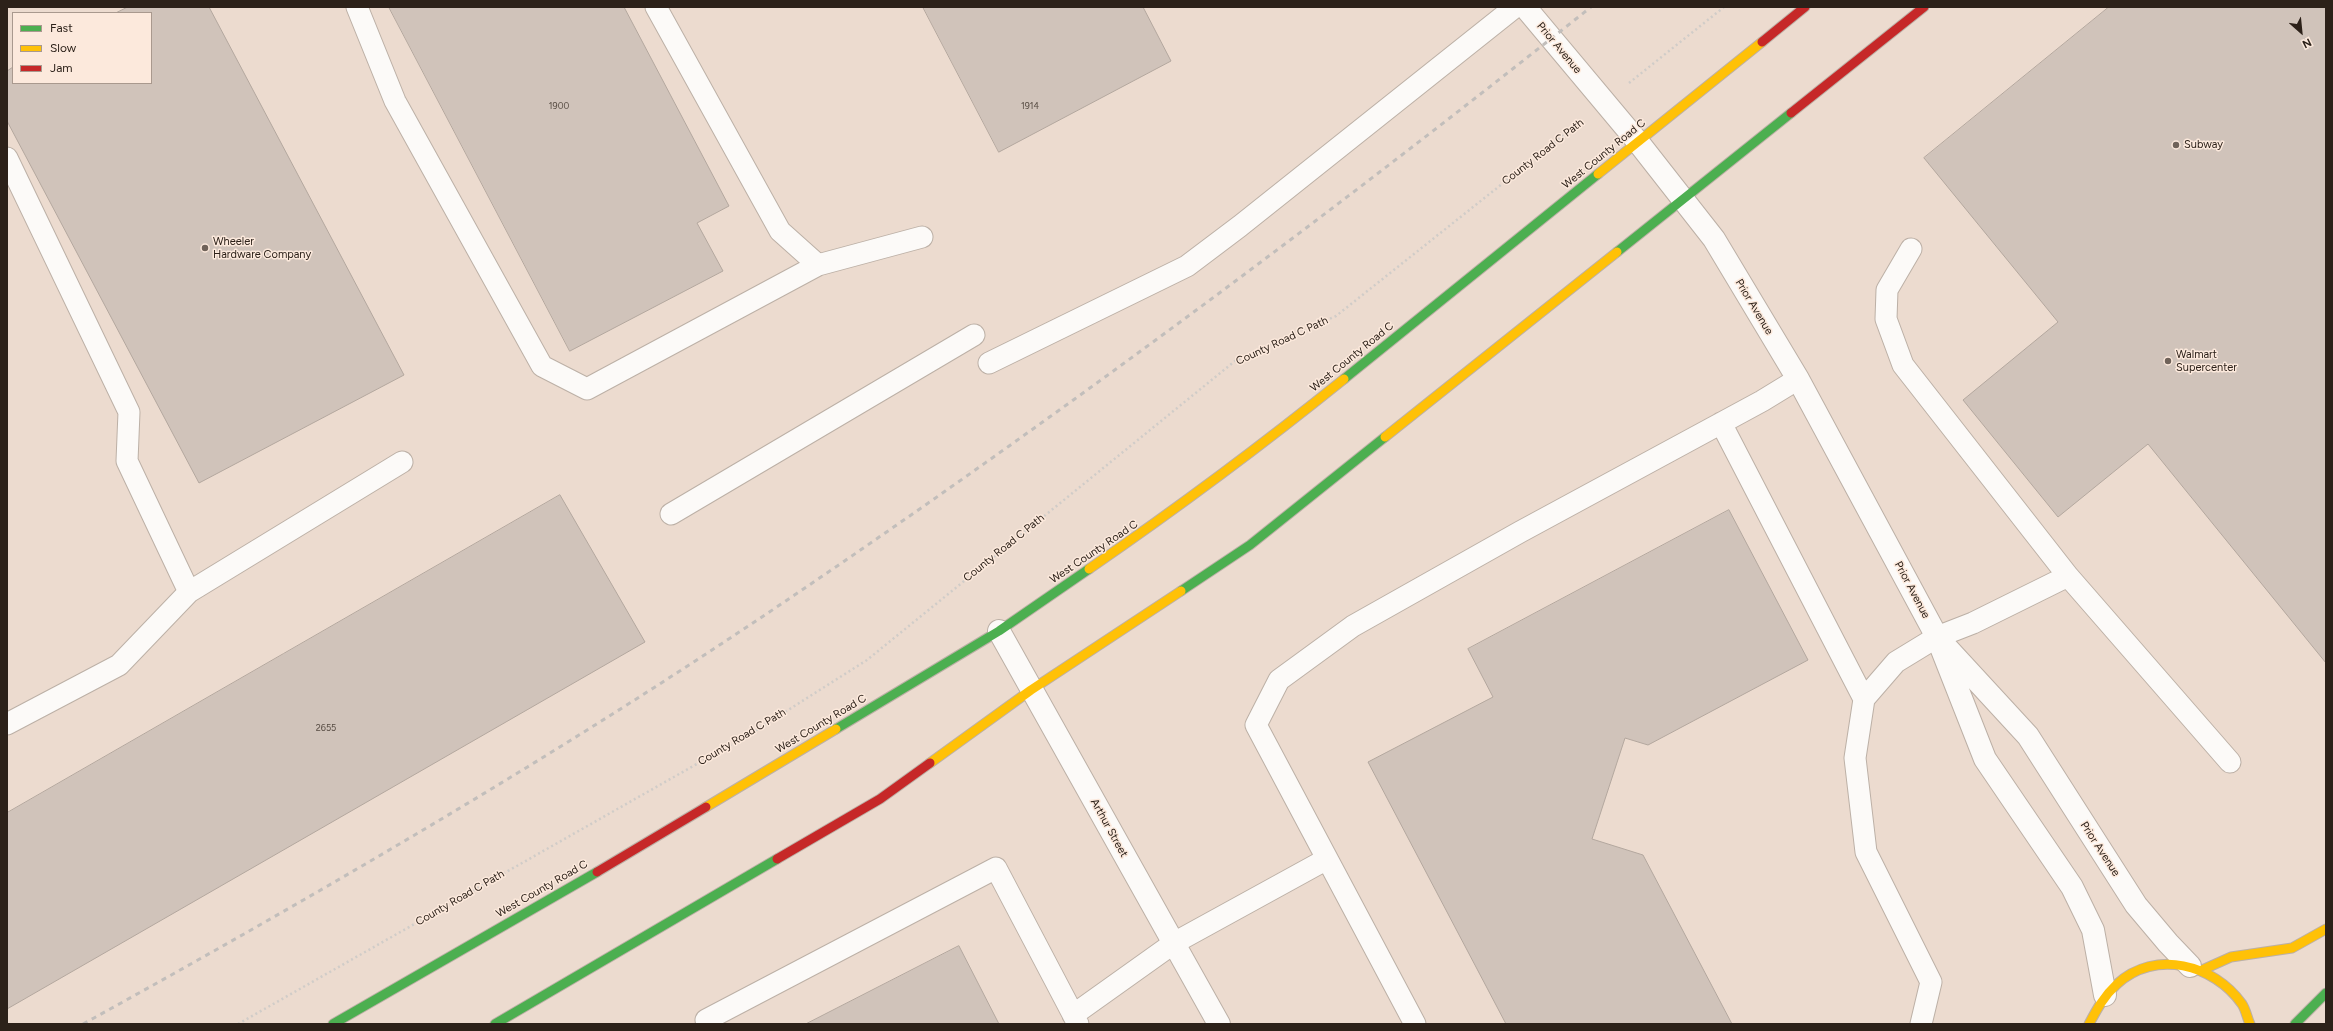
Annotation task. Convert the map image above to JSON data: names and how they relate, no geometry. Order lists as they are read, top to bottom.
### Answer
{
  "streets": {
    "main road": ["West County Road C"],
    "street": ["Prior Avenue", "Arthur Street"],
    "path": ["County Road C Path"]
  },
  "crossings": [
    ["Prior Avenue", "County Road C Path"],
    ["Prior Avenue", "West County Road C"],
    ["West County Road C", "Arthur Street"]
  ],
  "places": ["Subway", "Wheeler Hardware Company", "Walmart Supercenter"],
  "house_numbers": ["1900", "1914", "2655"],
  "legend": ["Fast", "Slow", "Jam"],
  "north": "bottom right"
}
